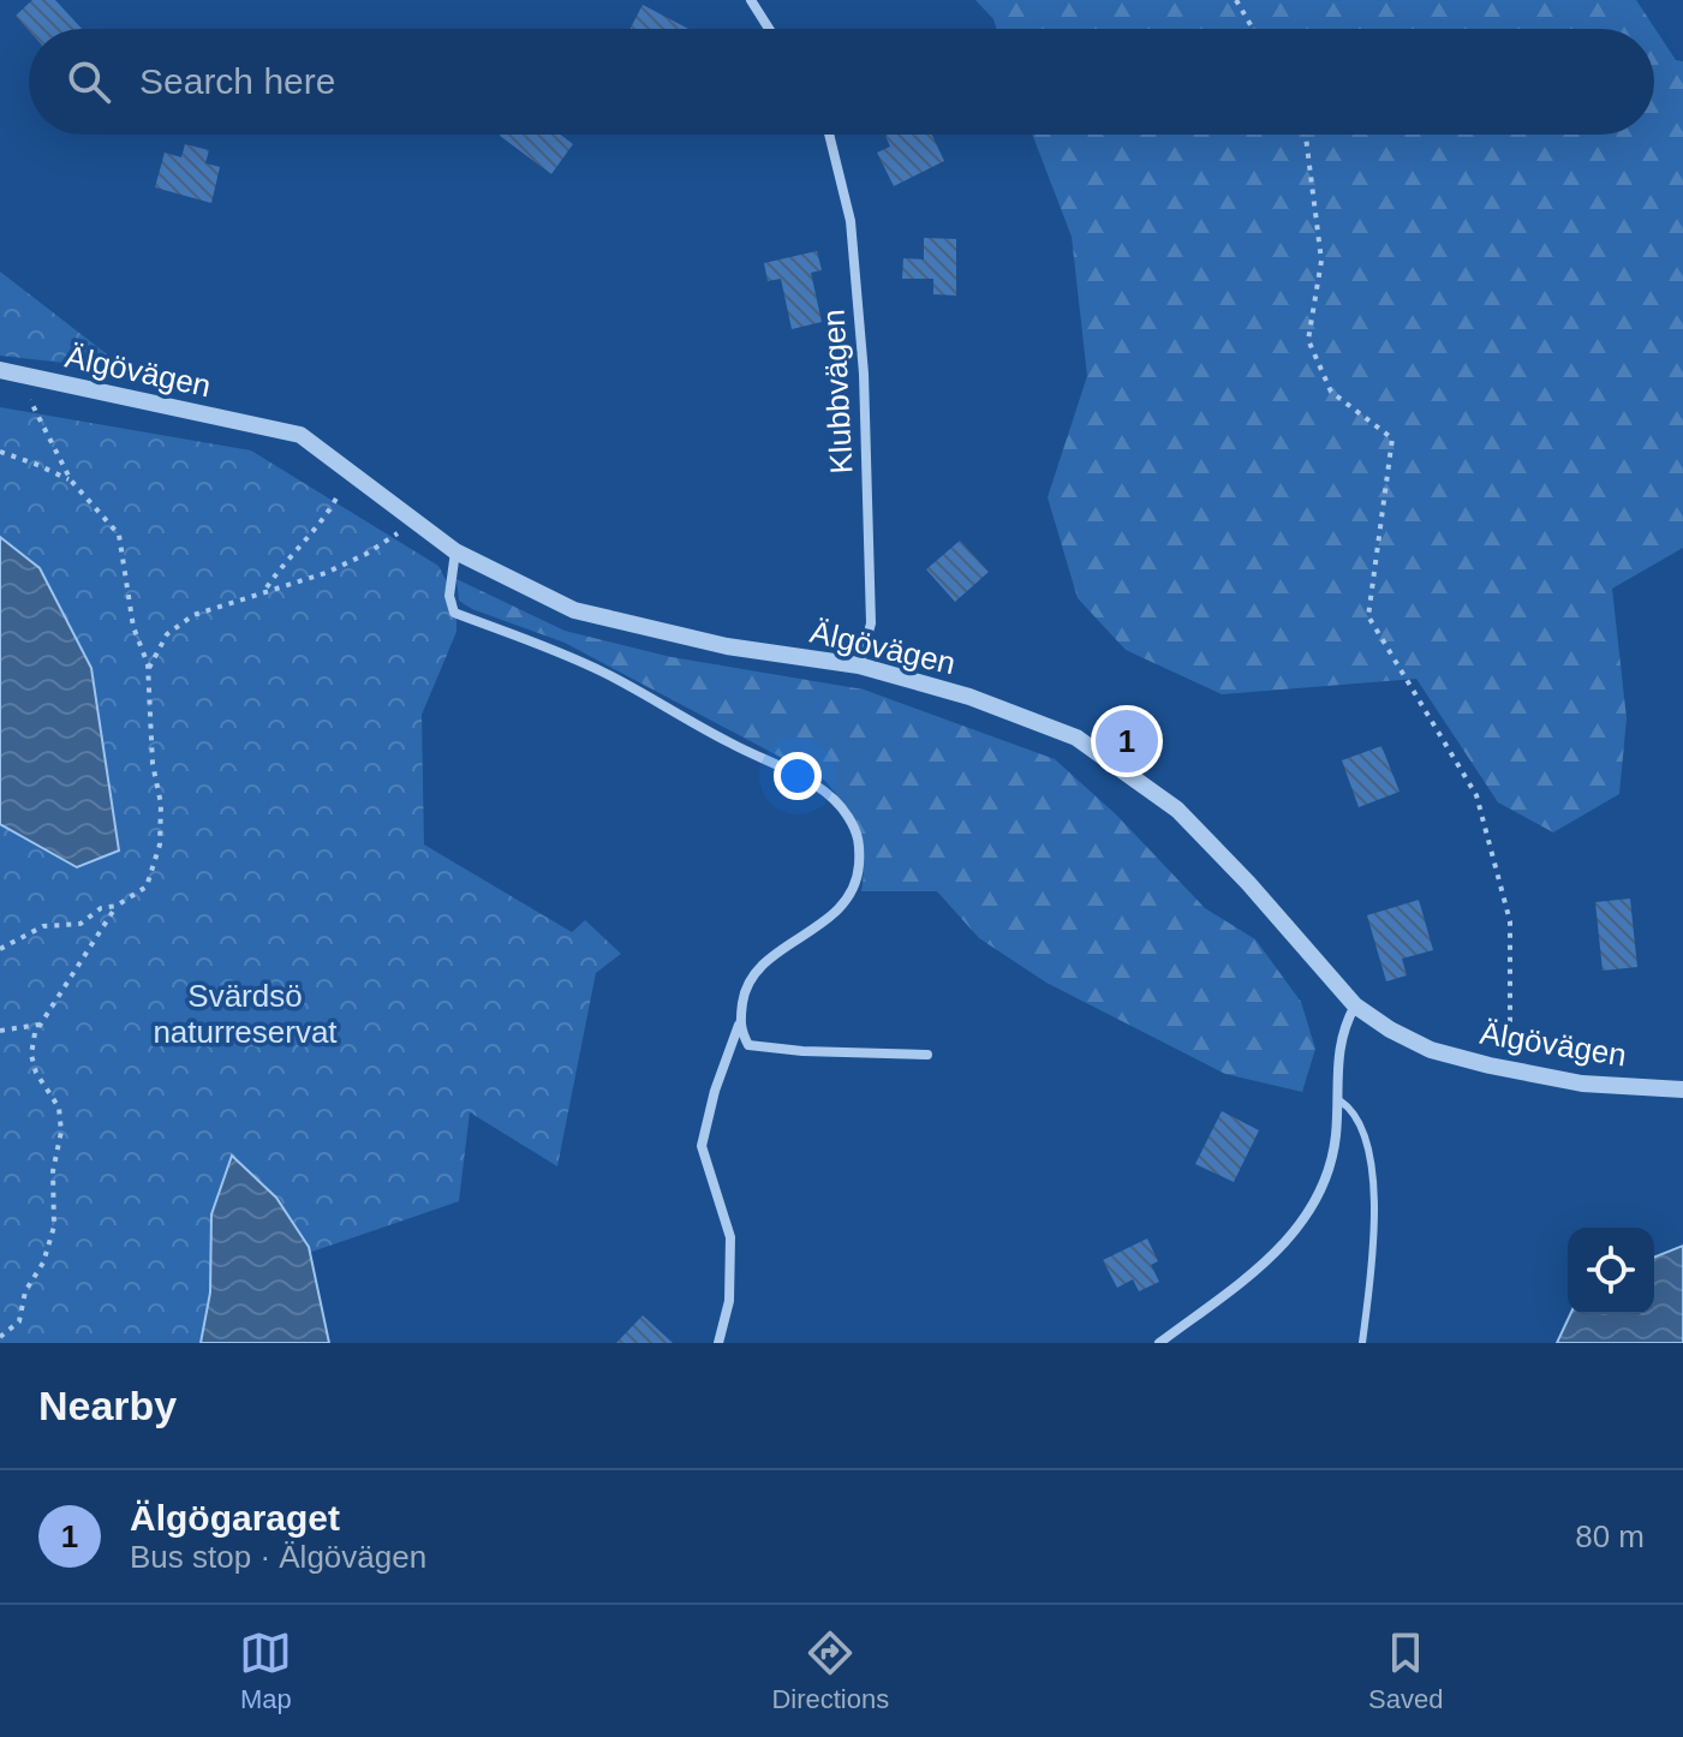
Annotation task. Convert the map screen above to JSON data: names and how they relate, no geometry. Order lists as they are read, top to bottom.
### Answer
{
  "streets": {
    "street": ["Älgövägen", "Klubbvägen"]
  },
  "crossings": [
    ["Älgövägen", "Klubbvägen"]
  ],
  "parks": ["Svärdsö naturreservat"],
  "page": {
    "search": "Search here",
    "pins": "1",
    "heading": "Nearby",
    "list": [
      {
        "mark": "1",
        "name": "Älgögaraget",
        "note": "Bus stop · Älgövägen",
        "value": "80 m"
      }
    ],
    "nav": ["Map", "Directions", "Saved"]
  }
}
